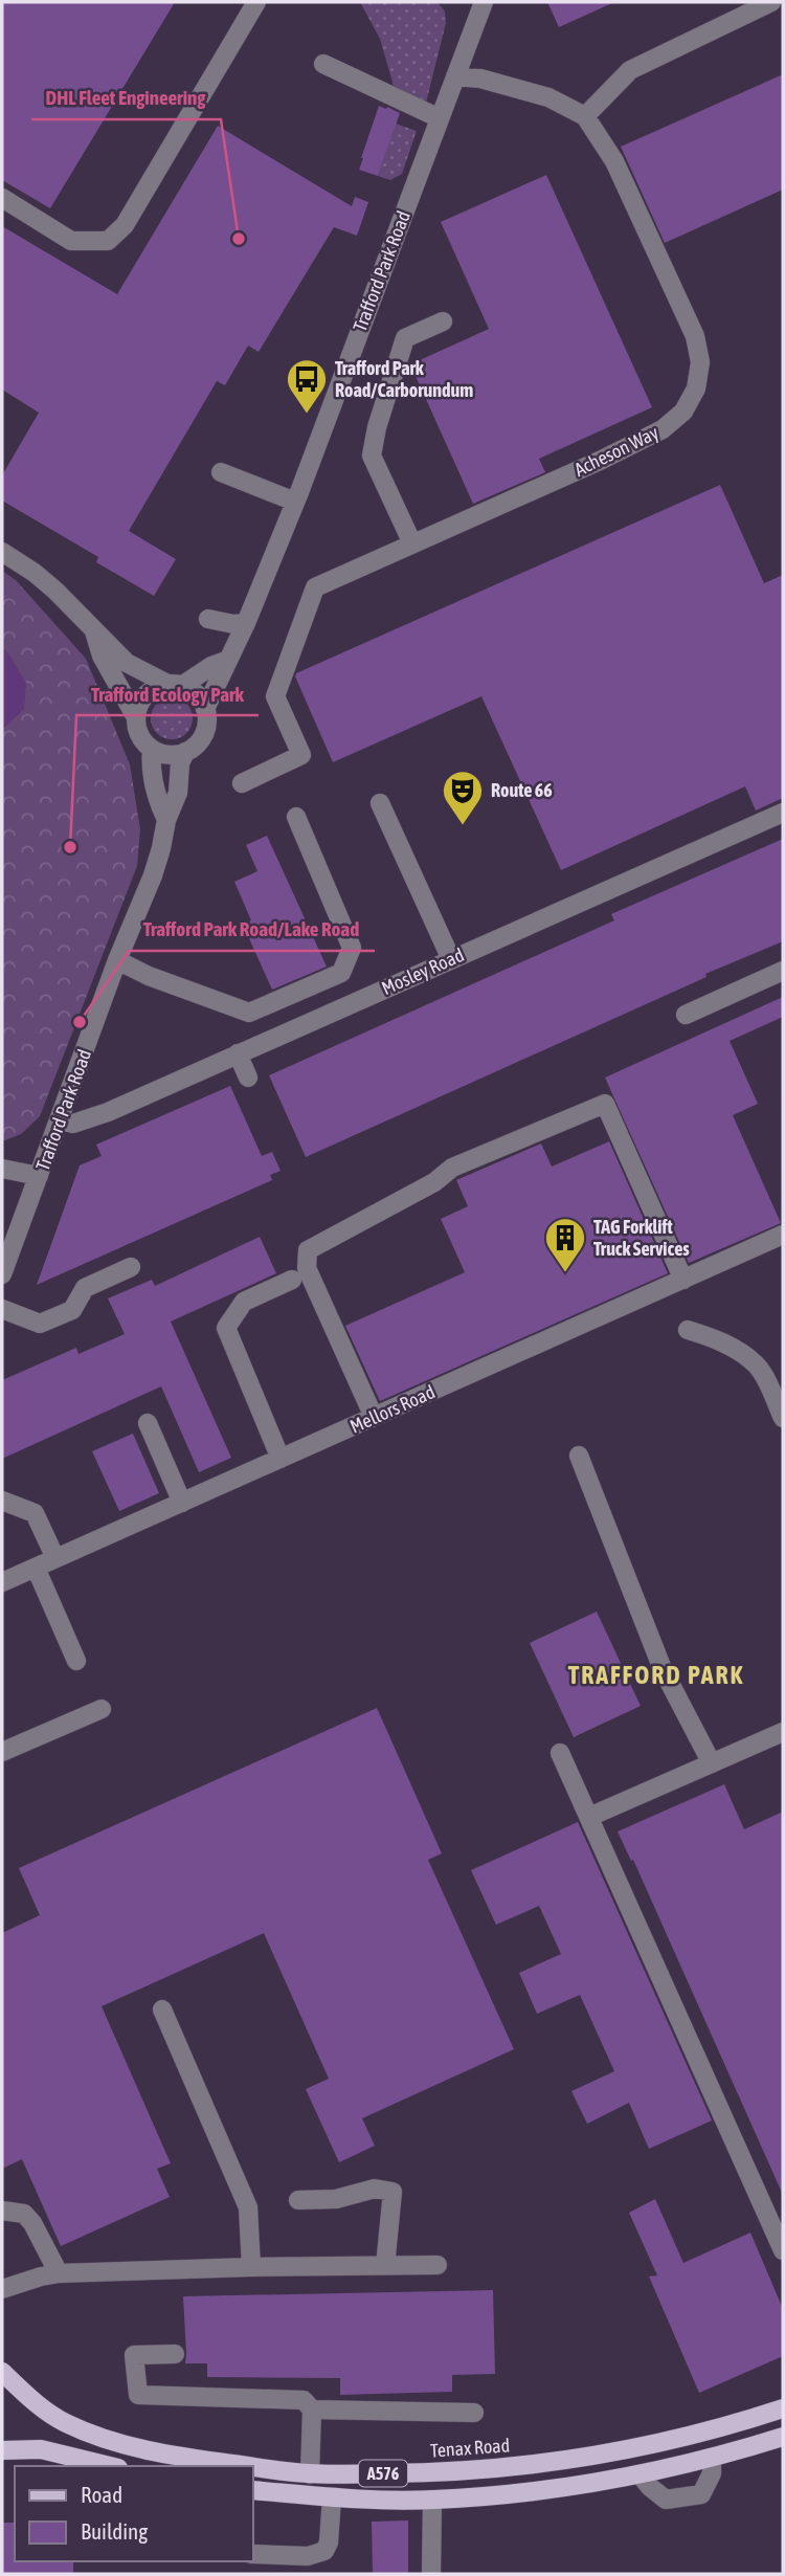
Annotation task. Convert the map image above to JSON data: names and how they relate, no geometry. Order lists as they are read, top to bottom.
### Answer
{
  "streets": {
    "main road": ["Tenax Road", "A576"],
    "street": [
      "Trafford Park Road",
      "Acheson Way",
      "Mosley Road",
      "Mellors Road"
    ]
  },
  "crossings": [
    ["Trafford Park Road", "Acheson Way"],
    ["Trafford Park Road", "Mosley Road"]
  ],
  "districts": ["TRAFFORD PARK"],
  "places": {
    "other": ["DHL Fleet Engineering", "Trafford Ecology Park", "Trafford Park Road/Lake Road"],
    "bus stop": ["Trafford Park Road/Carborundum"],
    "theatre": ["Route 66"],
    "building": ["TAG Forklift Truck Services"]
  },
  "legend": ["Road", "Building"]
}
